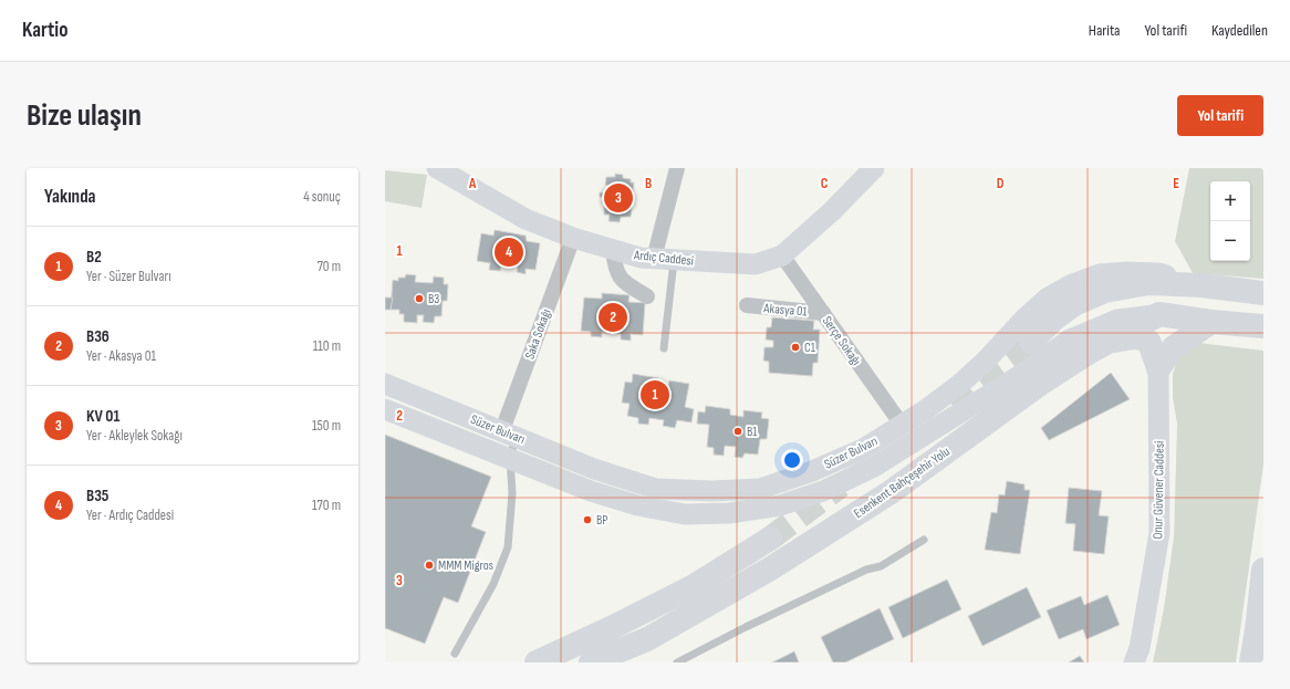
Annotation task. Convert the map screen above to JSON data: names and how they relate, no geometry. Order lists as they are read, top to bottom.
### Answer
{
  "streets": {
    "main road": [
      "Ardıç Caddesi",
      "Süzer Bulvarı",
      "Esenkent Bahçeşehir Yolu",
      "Onur Güvener Caddesi"
    ],
    "street": ["Akasya 01", "Saka Sokağı", "Serçe Sokağı"]
  },
  "crossings": [
    ["Ardıç Caddesi", "Saka Sokağı"],
    ["Ardıç Caddesi", "Serçe Sokağı"],
    ["Akasya 01", "Serçe Sokağı"],
    ["Saka Sokağı", "Süzer Bulvarı"],
    ["Serçe Sokağı", "Süzer Bulvarı"],
    ["Süzer Bulvarı", "Esenkent Bahçeşehir Yolu"]
  ],
  "places": [
    "B3",
    "C1",
    "B1",
    "BP",
    "MMM Migros"
  ],
  "page": {
    "header": "Kartio",
    "nav": ["Harita", "Yol tarifi", "Kaydedilen"],
    "buttons": "Yol tarifi",
    "title": "Bize ulaşın",
    "heading": ["Yakında", "4 sonuç"],
    "map_buttons": ["+", "−"],
    "pins": [
      "3",
      "4",
      "2",
      "1"
    ],
    "list": [
      {
        "mark": "1",
        "name": "B2",
        "note": "Yer · Süzer Bulvarı",
        "value": "70 m"
      },
      {
        "mark": "2",
        "name": "B36",
        "note": "Yer · Akasya 01",
        "value": "110 m"
      },
      {
        "mark": "3",
        "name": "KV 01",
        "note": "Yer · Akleylek Sokağı",
        "value": "150 m"
      },
      {
        "mark": "4",
        "name": "B35",
        "note": "Yer · Ardıç Caddesi",
        "value": "170 m"
      }
    ]
  },
  "grid": {
    "columns": [
      "A",
      "B",
      "C",
      "D",
      "E"
    ],
    "rows": ["1", "2", "3"]
  }
}
